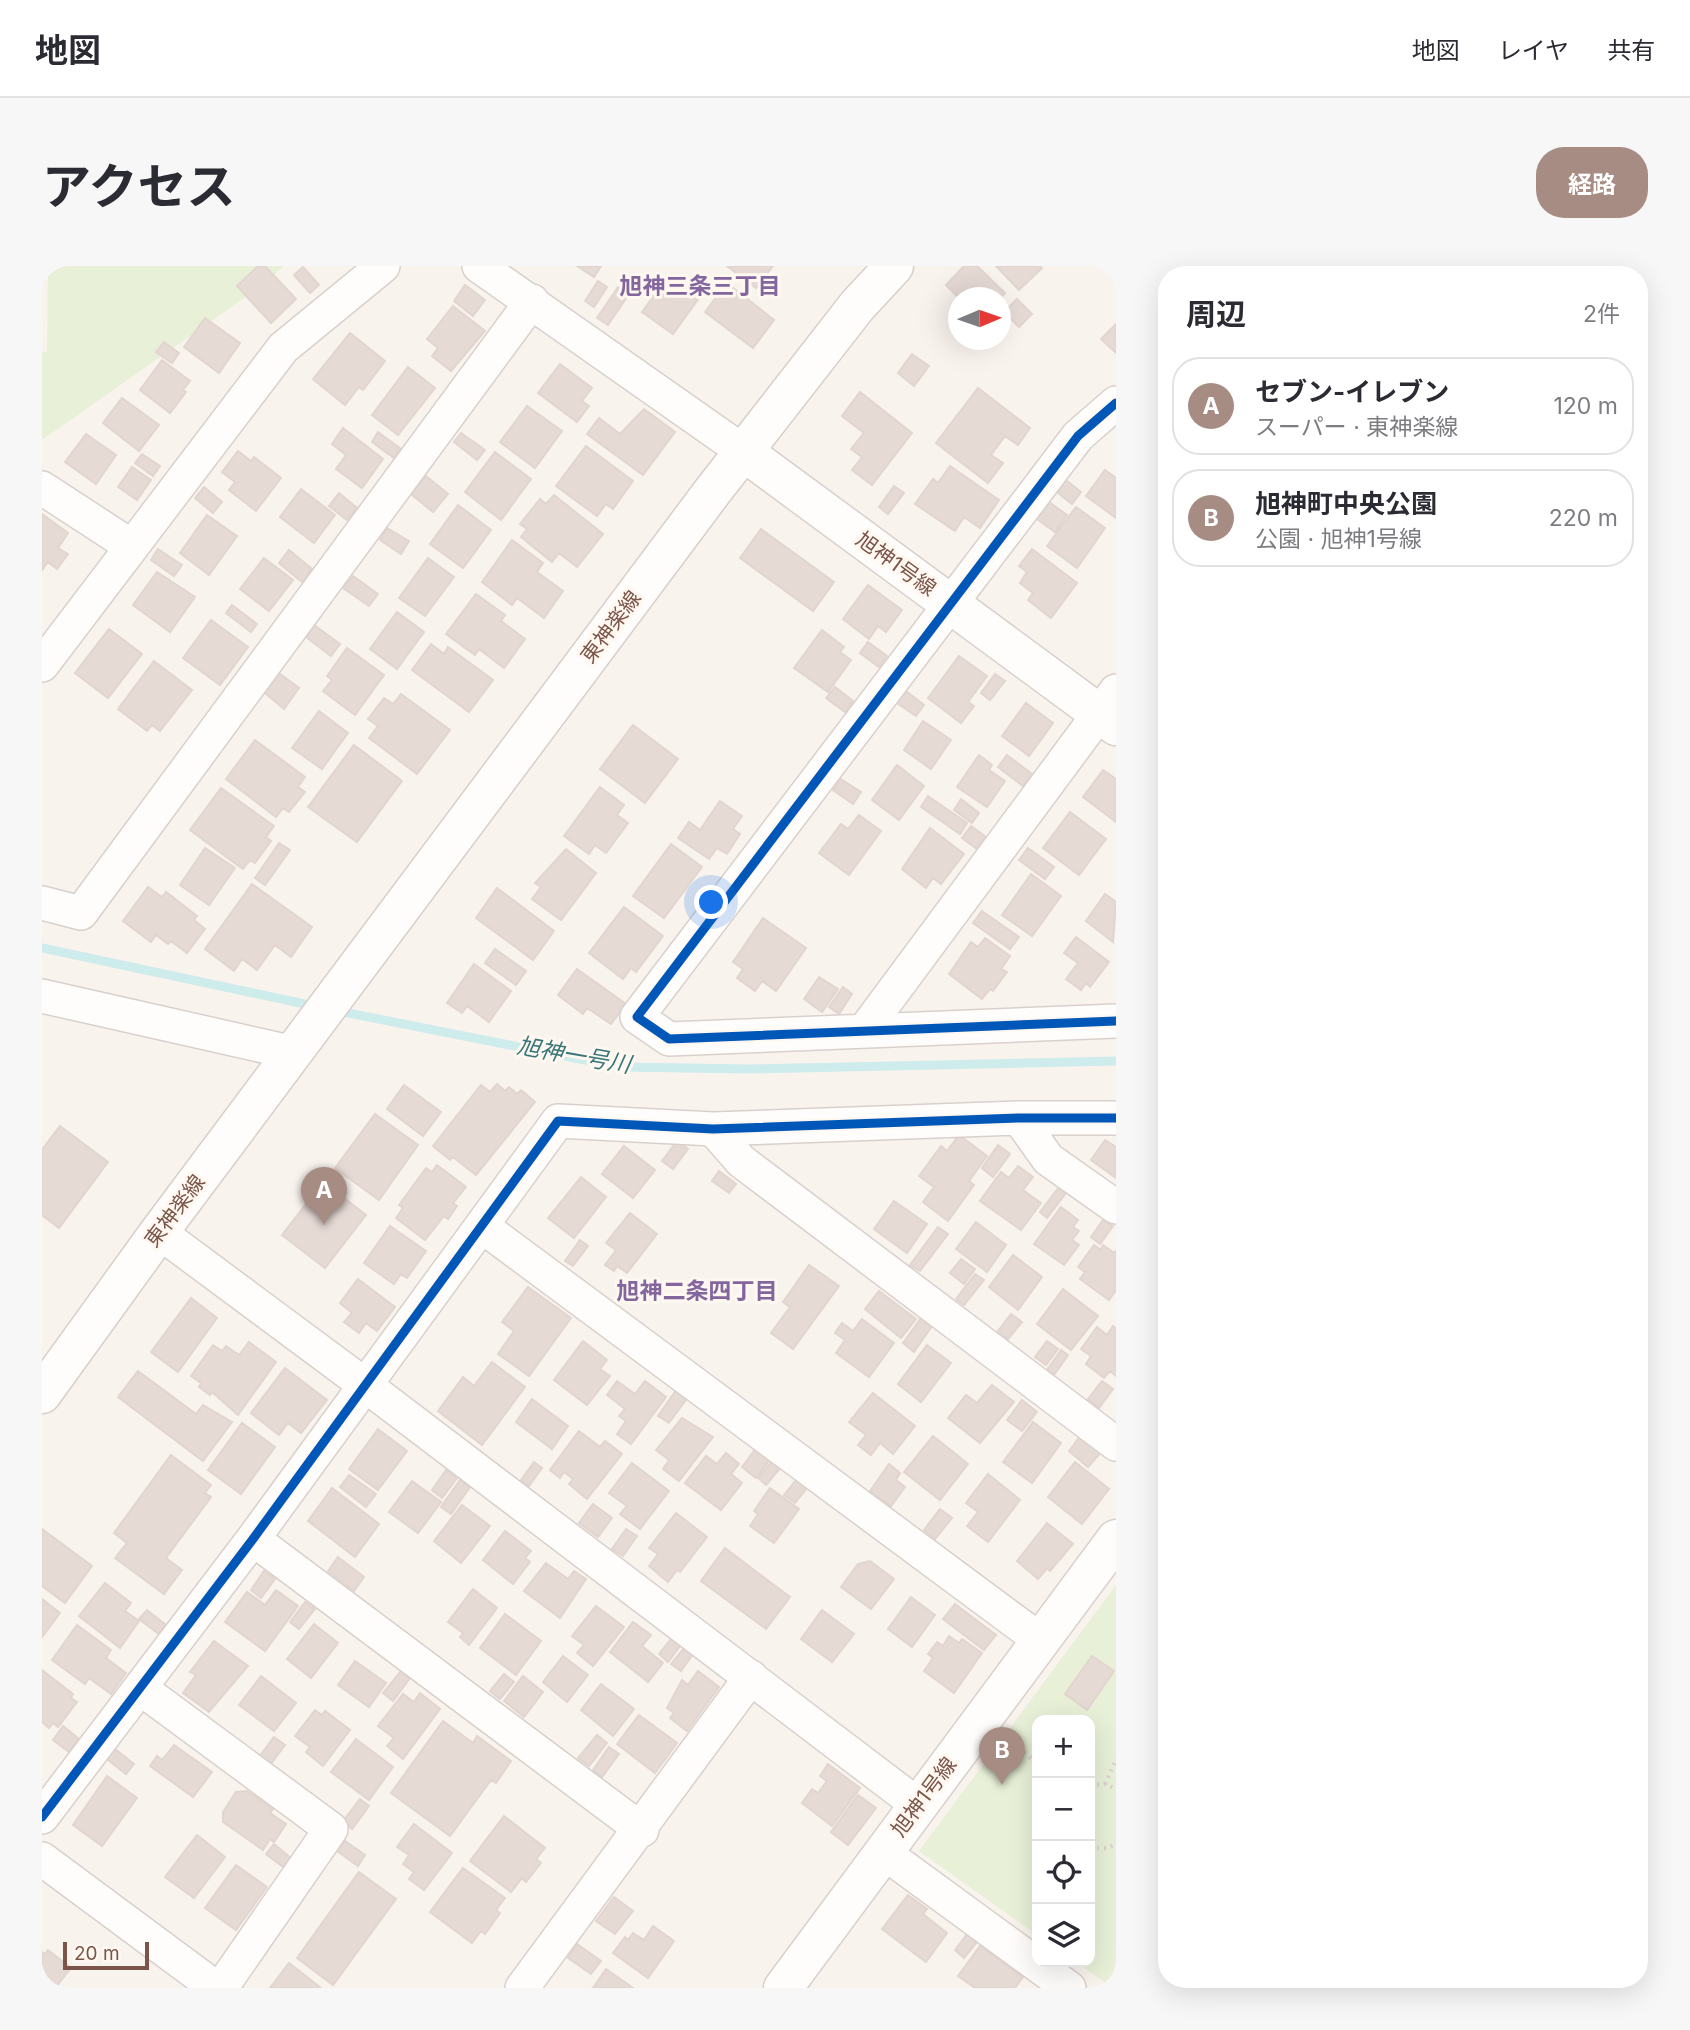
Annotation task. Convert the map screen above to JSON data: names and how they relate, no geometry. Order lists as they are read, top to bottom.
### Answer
{
  "streets": {
    "main road": ["旭神1号線", "東神楽線"]
  },
  "crossings": [
    ["旭神1号線", "東神楽線"]
  ],
  "districts": ["旭神三条三丁目", "旭神二条四丁目"],
  "water": ["旭神一号川"],
  "scale_bar": "20 m",
  "north": "right",
  "page": {
    "header": "地図",
    "nav": ["地図", "レイヤ", "共有"],
    "title": "アクセス",
    "buttons": "経路",
    "heading": ["周辺", "2件"],
    "list": [
      {
        "mark": "A",
        "name": "セブン-イレブン",
        "note": "スーパー · 東神楽線",
        "value": "120 m"
      },
      {
        "mark": "B",
        "name": "旭神町中央公園",
        "note": "公園 · 旭神1号線",
        "value": "220 m"
      }
    ],
    "pins": ["A", "B"],
    "map_buttons": ["+", "−"],
    "scale": "20 m"
  }
}
